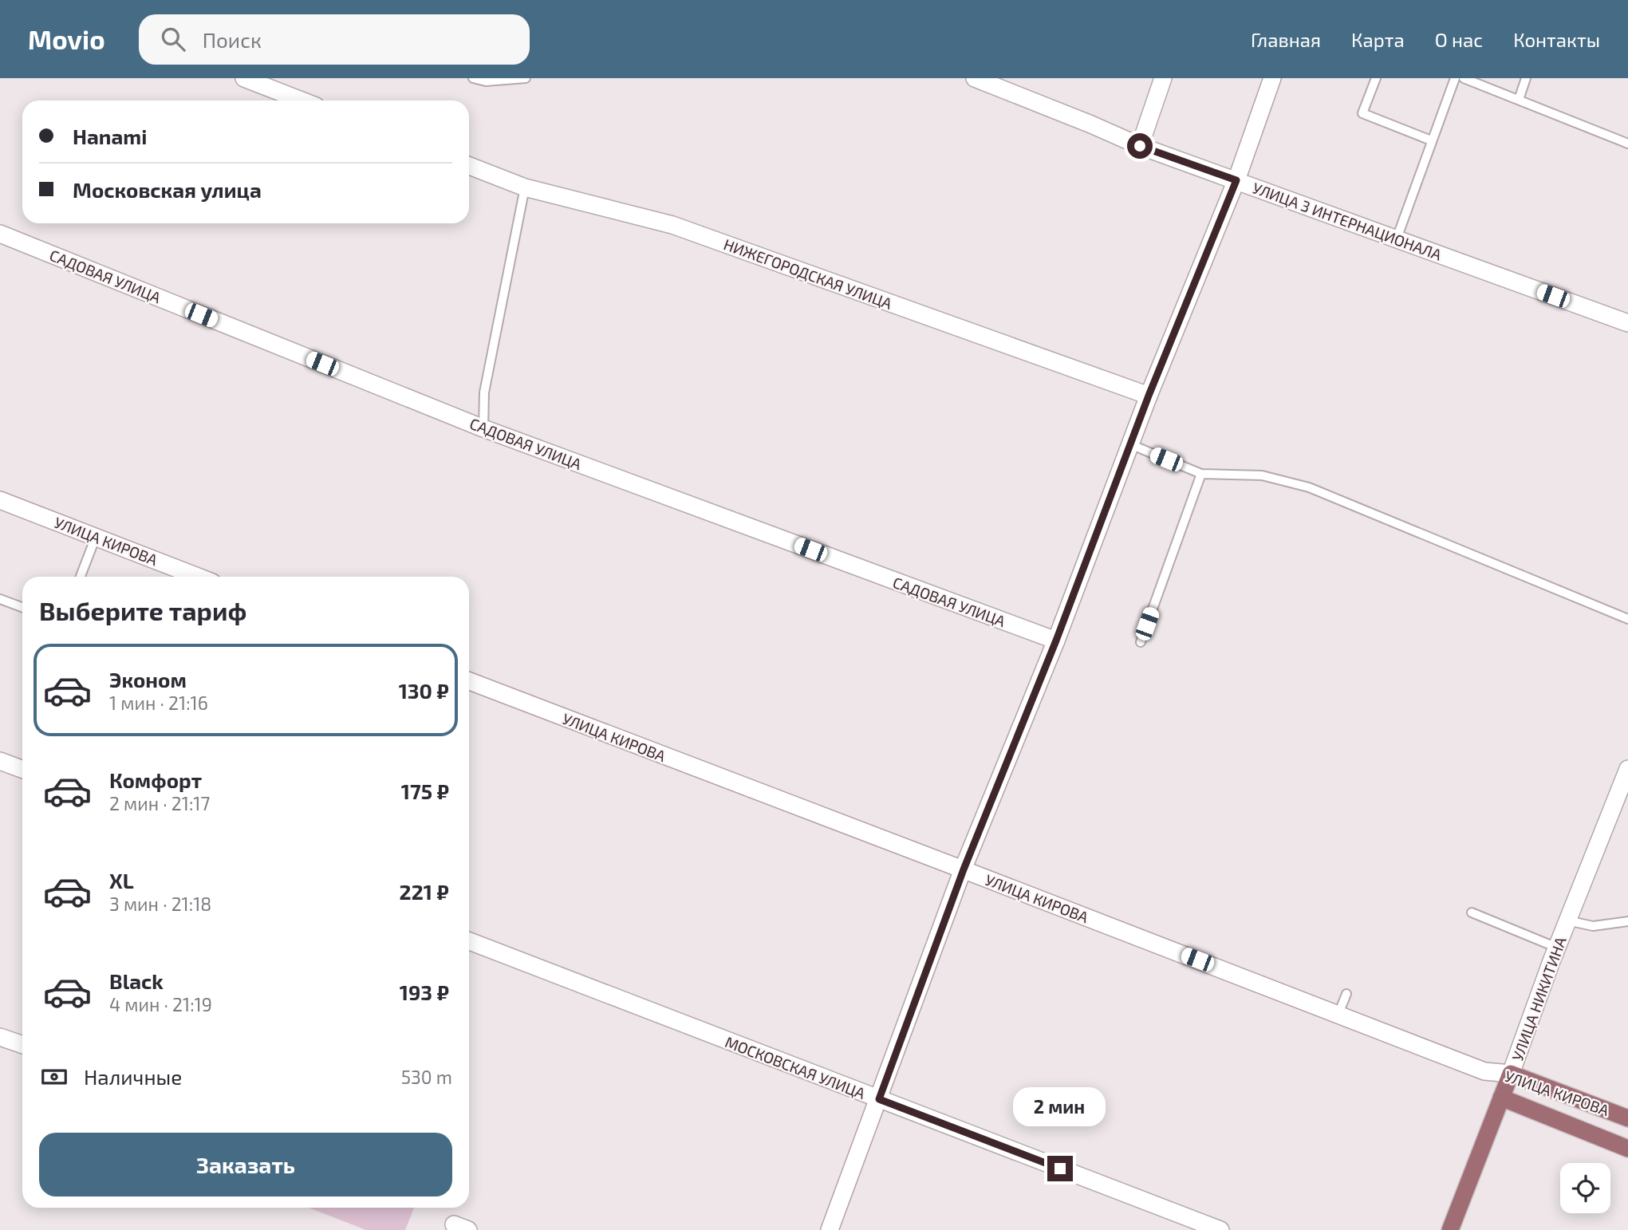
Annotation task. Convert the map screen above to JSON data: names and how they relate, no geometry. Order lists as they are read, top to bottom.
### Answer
{
  "streets": {
    "main road": ["УЛИЦА КИРОВА", "УЛИЦА НИКИТИНА"],
    "street": [
      "УЛИЦА 3 ИНТЕРНАЦИОНАЛА",
      "НИЖЕГОРОДСКАЯ УЛИЦА",
      "САДОВАЯ УЛИЦА",
      "МОСКОВСКАЯ УЛИЦА"
    ]
  },
  "crossings": [
    ["УЛИЦА КИРОВА", "УЛИЦА НИКИТИНА"]
  ],
  "page": {
    "header": "Movio",
    "search": "Поиск",
    "nav": [
      "Главная",
      "Карта",
      "О нас",
      "Контакты"
    ],
    "banner": ["Hanami", "Московская улица"],
    "heading": "Выберите тариф",
    "list": [
      {
        "name": "Эконом",
        "note": "1 мин · 21:16",
        "value": "130 ₽"
      },
      {
        "name": "Комфорт",
        "note": "2 мин · 21:17",
        "value": "175 ₽"
      },
      {
        "name": "XL",
        "note": "3 мин · 21:18",
        "value": "221 ₽"
      },
      {
        "name": "Black",
        "note": "4 мин · 21:19",
        "value": "193 ₽"
      }
    ],
    "pay": ["Наличные", "530 m"],
    "bubble": "2 мин",
    "buttons": "Заказать"
  }
}
